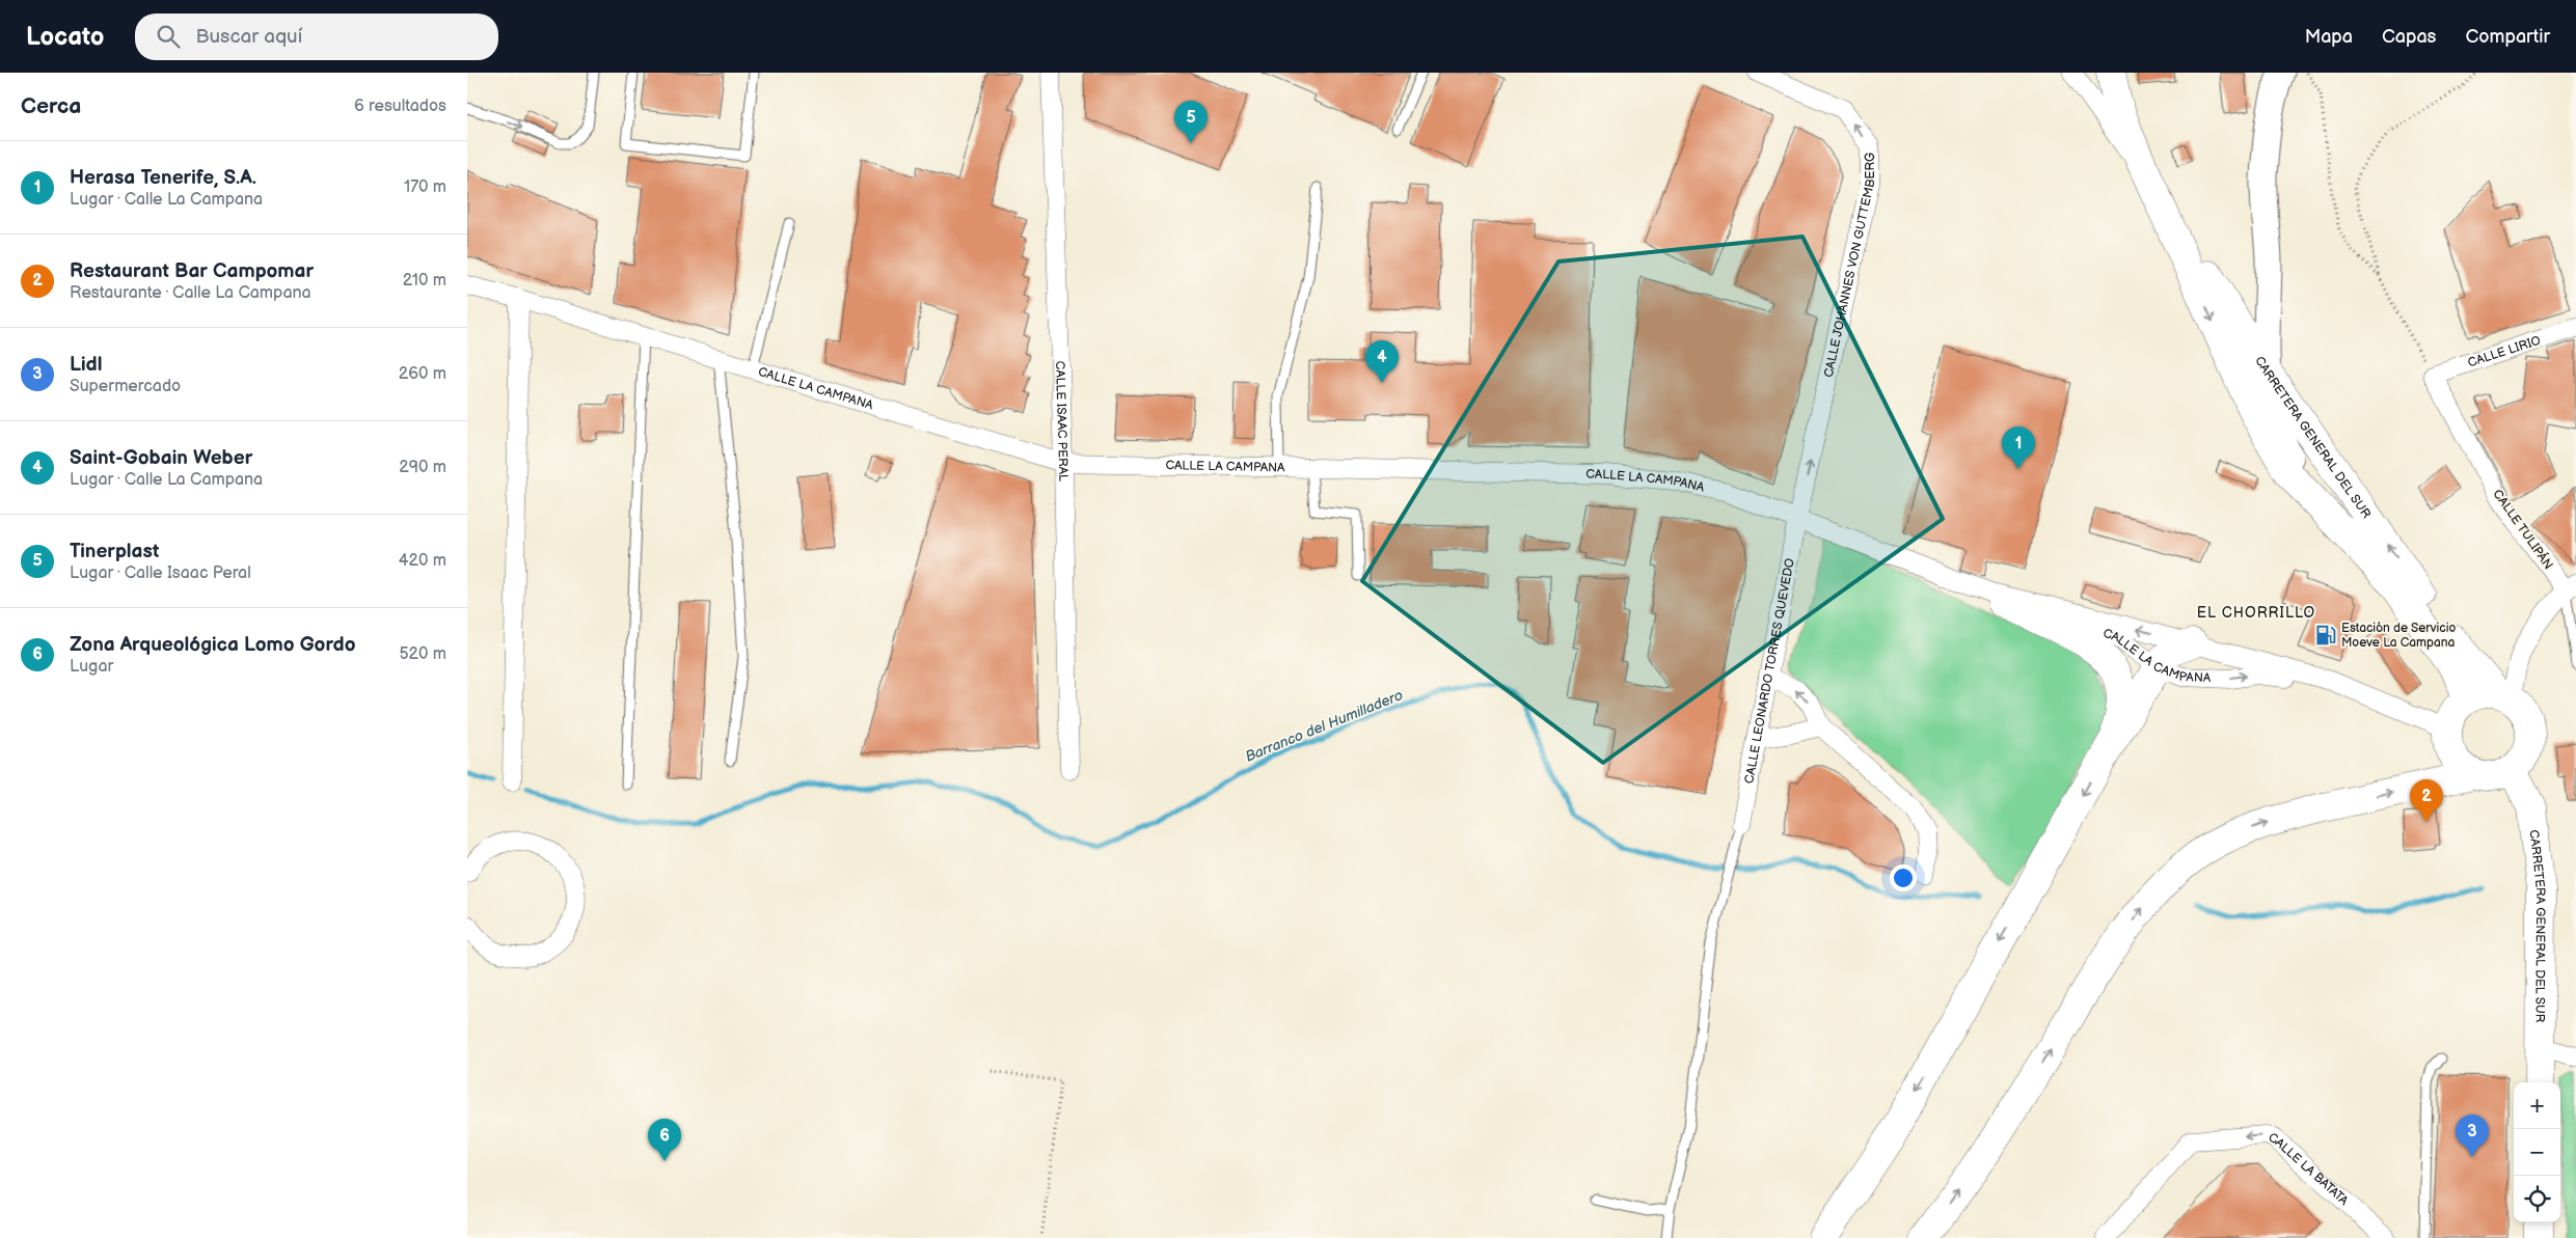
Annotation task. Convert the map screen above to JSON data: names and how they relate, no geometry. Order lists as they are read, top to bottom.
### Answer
{
  "streets": {
    "main road": ["CARRETERA GENERAL DEL SUR"],
    "street": [
      "CALLE JOHANNES VON GUTTEMBERG",
      "CALLE LIRIO",
      "CALLE LA CAMPANA",
      "CALLE ISAAC PERAL",
      "CALLE TULIPÁN",
      "CALLE LEONARDO TORRES QUEVEDO",
      "CALLE LA BATATA"
    ]
  },
  "crossings": [
    ["CALLE JOHANNES VON GUTTEMBERG", "CALLE LA CAMPANA"],
    ["CALLE JOHANNES VON GUTTEMBERG", "CALLE LEONARDO TORRES QUEVEDO"],
    ["CALLE LIRIO", "CALLE TULIPÁN"],
    ["CALLE LA CAMPANA", "CALLE ISAAC PERAL"],
    ["CALLE LA CAMPANA", "CARRETERA GENERAL DEL SUR"],
    ["CALLE LA CAMPANA", "CALLE LEONARDO TORRES QUEVEDO"]
  ],
  "one_way": ["CALLE JOHANNES VON GUTTEMBERG"],
  "districts": ["EL CHORRILLO"],
  "water": ["Barranco del Humilladero"],
  "places": {
    "fuel station": ["Estación de Servicio Moeve La Campana"]
  },
  "page": {
    "header": "Locato",
    "search": "Buscar aquí",
    "nav": ["Mapa", "Capas", "Compartir"],
    "heading": ["Cerca", "6 resultados"],
    "pins": [
      "5",
      "4",
      "1",
      "2",
      "3",
      "6"
    ],
    "list": [
      {
        "mark": "1",
        "name": "Herasa Tenerife, S.A.",
        "note": "Lugar · Calle La Campana",
        "value": "170 m"
      },
      {
        "mark": "2",
        "name": "Restaurant Bar Campomar",
        "note": "Restaurante · Calle La Campana",
        "value": "210 m"
      },
      {
        "mark": "3",
        "name": "Lidl",
        "note": "Supermercado",
        "value": "260 m"
      },
      {
        "mark": "4",
        "name": "Saint-Gobain Weber",
        "note": "Lugar · Calle La Campana",
        "value": "290 m"
      },
      {
        "mark": "5",
        "name": "Tinerplast",
        "note": "Lugar · Calle Isaac Peral",
        "value": "420 m"
      },
      {
        "mark": "6",
        "name": "Zona Arqueológica Lomo Gordo",
        "note": "Lugar",
        "value": "520 m"
      }
    ],
    "map_buttons": ["+", "−"]
  }
}
